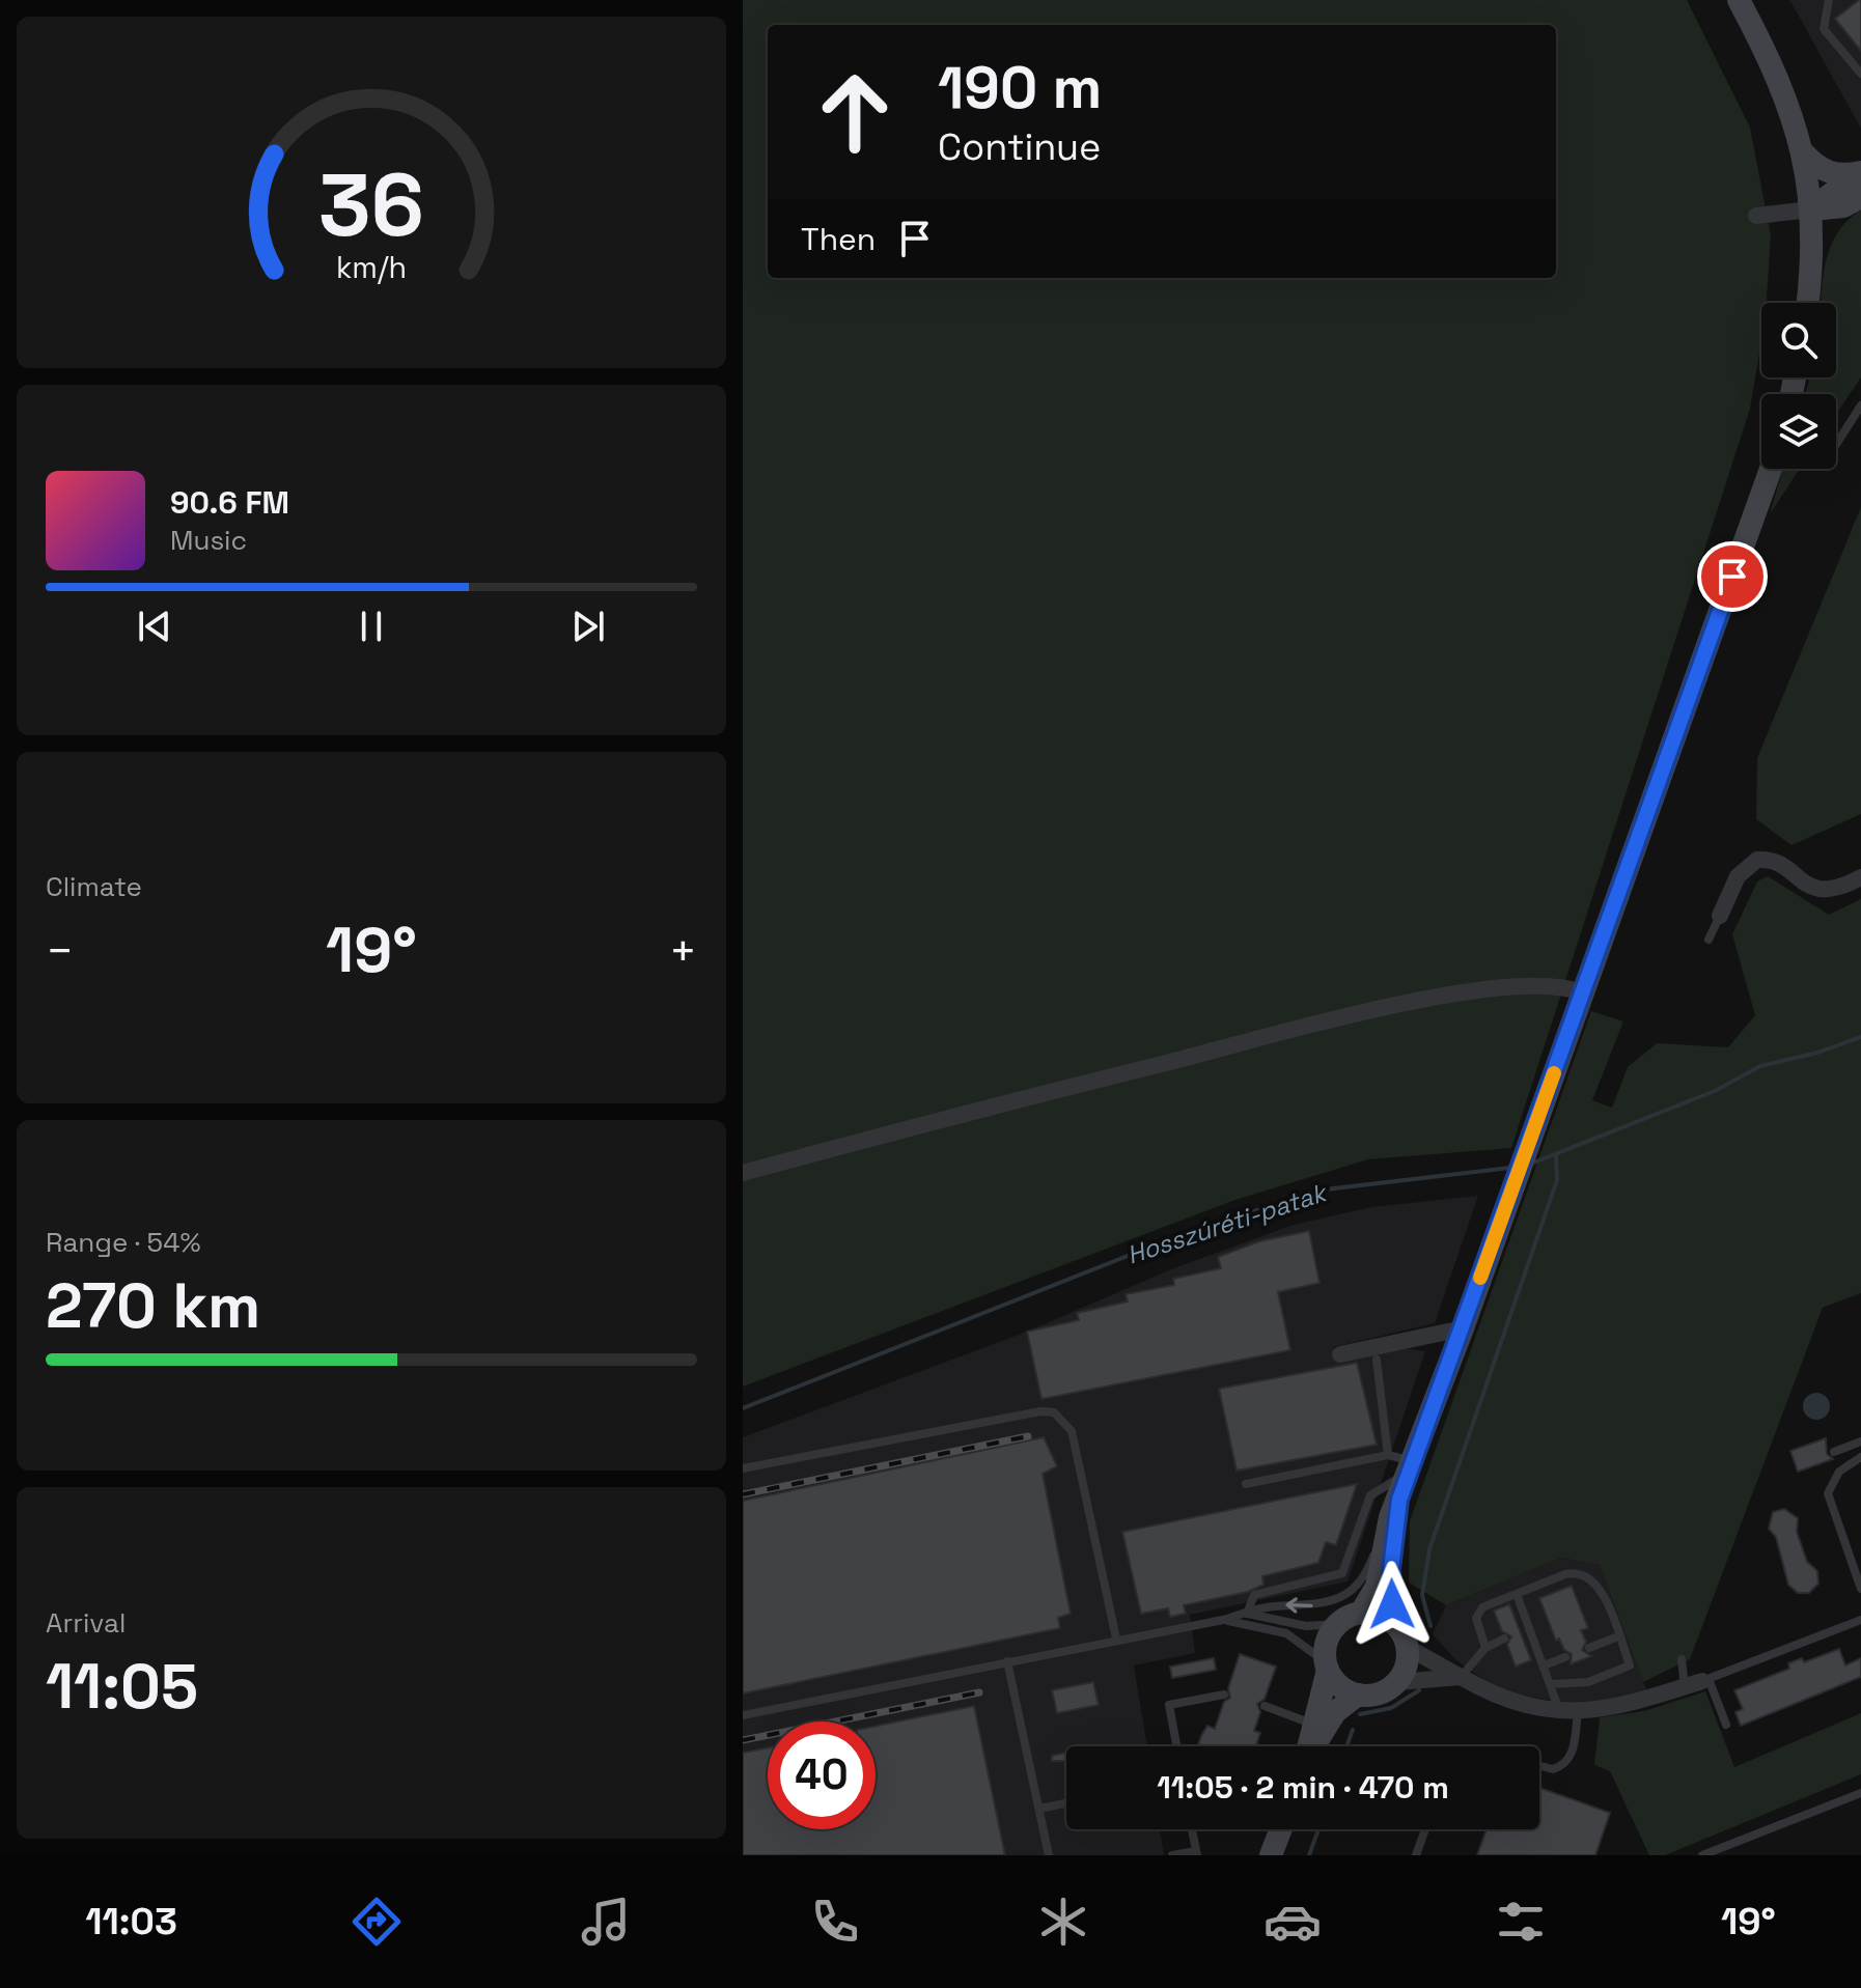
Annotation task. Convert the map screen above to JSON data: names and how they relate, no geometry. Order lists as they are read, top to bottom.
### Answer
{
  "water": ["Hosszúréti-patak"],
  "page": {
    "turn": ["190 m", "Continue"],
    "then": "Then",
    "song": ["90.6 FM", "Music"],
    "tile": [
      "Climate",
      ["Range · 54%", "270 km"],
      ["Arrival", "11:05"]
    ],
    "heat": ["−", "19°", "+"],
    "limit": "40",
    "trip": "11:05 · 2 min · 470 m",
    "tabs": ["11:03", "19°"],
    "gauge": ["36", "km/h"]
  }
}
